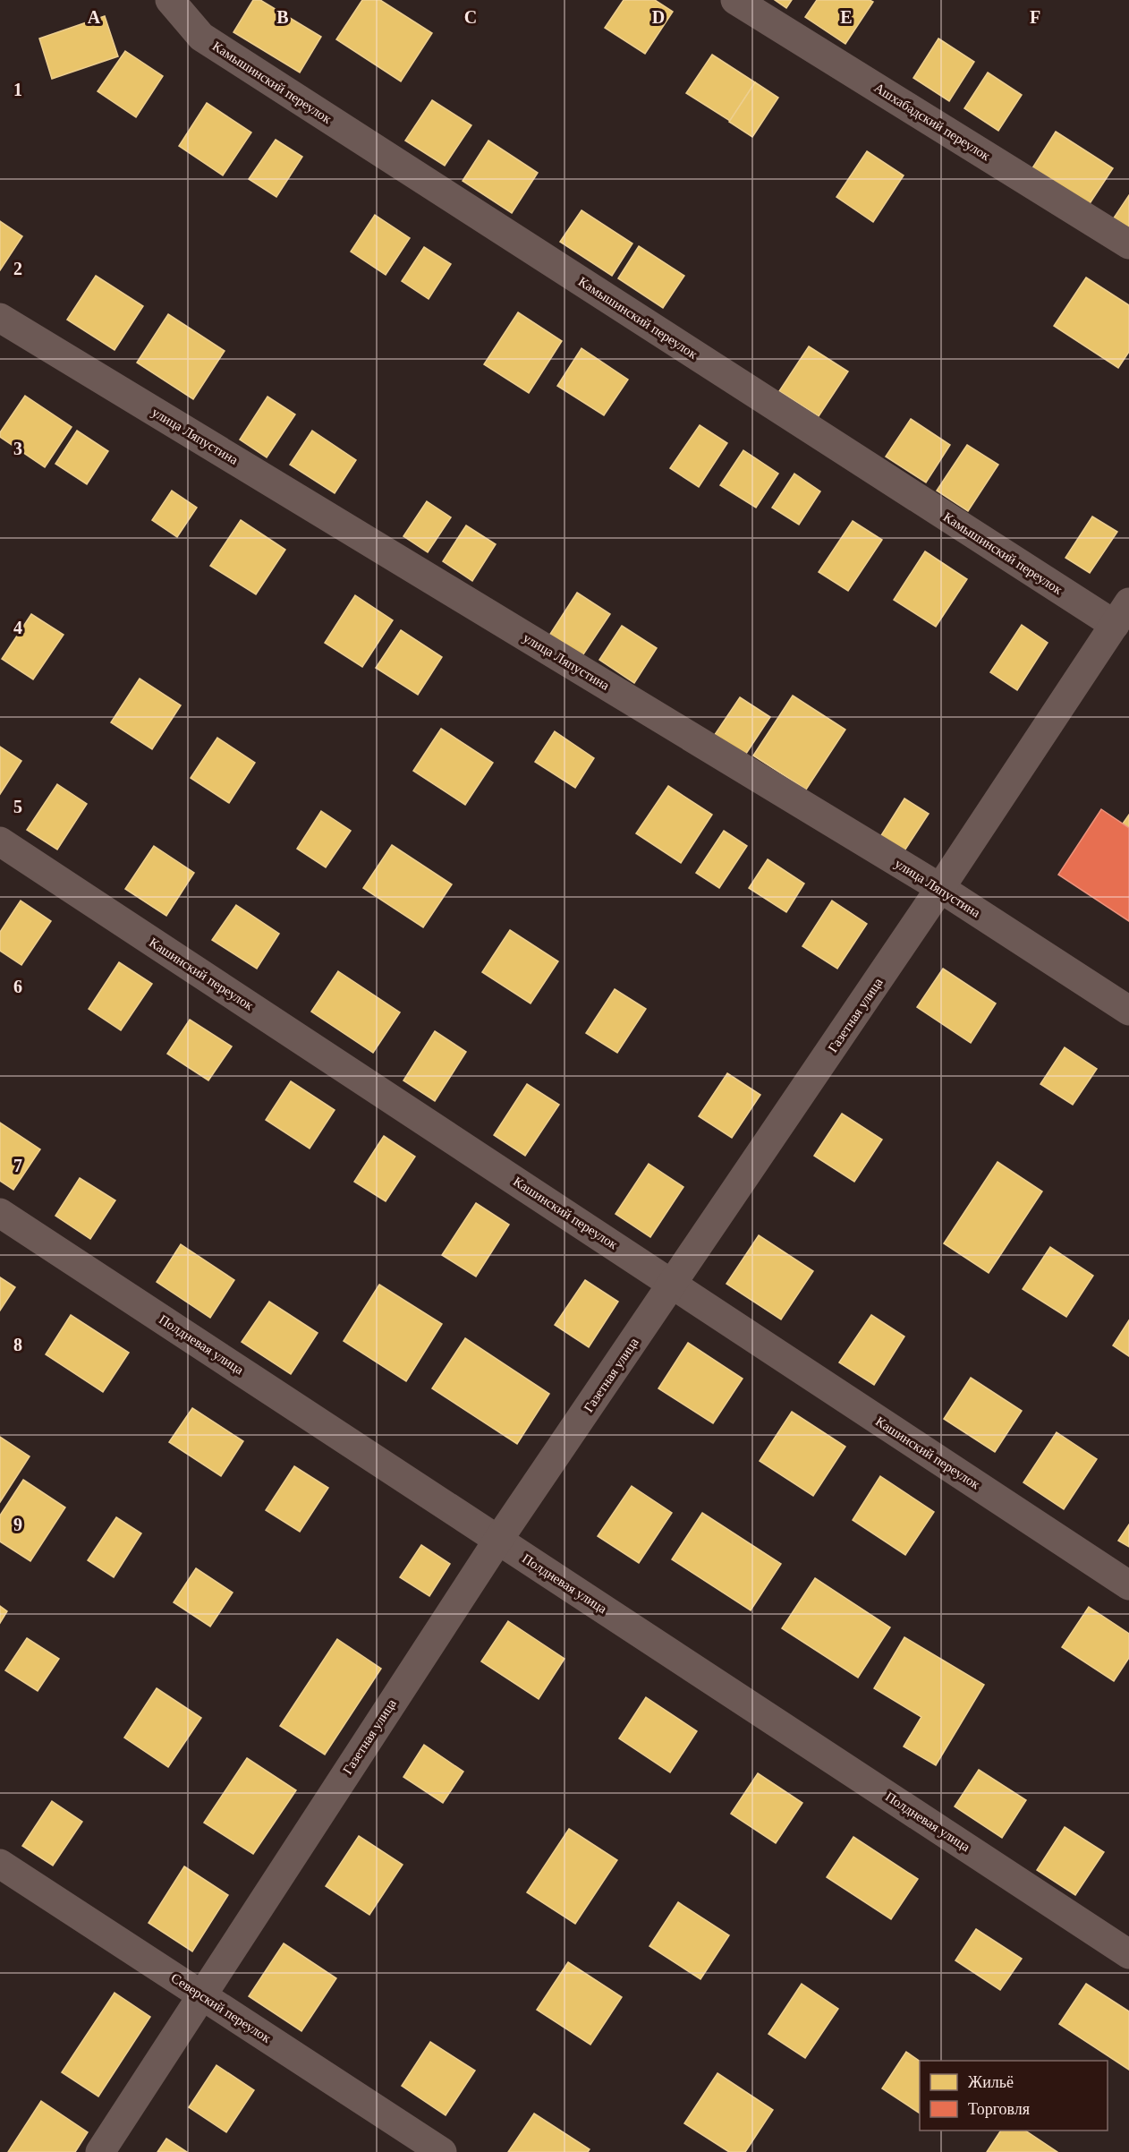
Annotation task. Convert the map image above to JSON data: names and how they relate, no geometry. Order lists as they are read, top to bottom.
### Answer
{
  "streets": {
    "street": [
      "Камышинский переулок",
      "Ашхабадский переулок",
      "улица Ляпустина",
      "Кашинский переулок",
      "Газетная улица",
      "Полдневая улица",
      "Северский переулок"
    ]
  },
  "crossings": [
    ["Камышинский переулок", "Газетная улица"],
    ["улица Ляпустина", "Газетная улица"],
    ["Кашинский переулок", "Газетная улица"],
    ["Газетная улица", "Полдневая улица"],
    ["Газетная улица", "Северский переулок"]
  ],
  "legend": ["Жильё", "Торговля"],
  "grid": {
    "columns": [
      "A",
      "B",
      "C",
      "D",
      "E",
      "F"
    ],
    "rows": [
      "1",
      "2",
      "3",
      "4",
      "5",
      "6",
      "7",
      "8",
      "9"
    ]
  }
}
